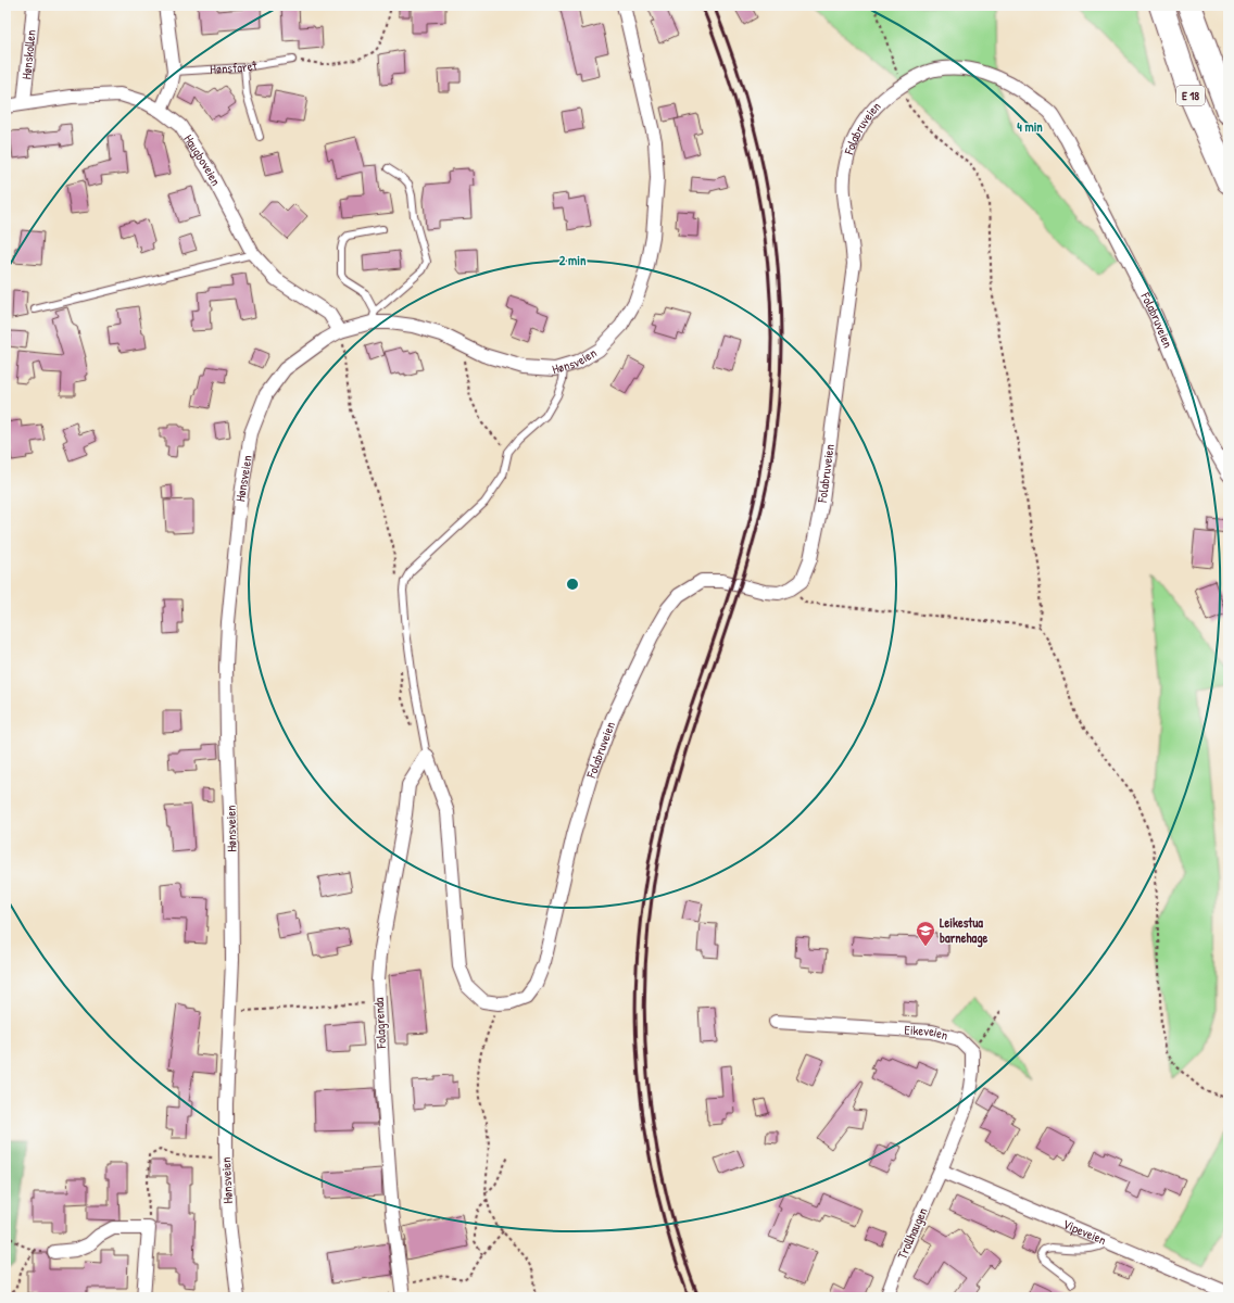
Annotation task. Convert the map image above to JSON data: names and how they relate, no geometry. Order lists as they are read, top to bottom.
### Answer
{
  "streets": {
    "highway": ["E 18"],
    "street": [
      "Hønskollen",
      "Folabruveien",
      "Haugboveien",
      "Hønsveien",
      "Folagrenda",
      "Eikeveien",
      "Vipeveien",
      "Trollhaugen"
    ],
    "lane": ["Hønsfaret"]
  },
  "crossings": [
    ["Hønskollen", "Haugboveien"],
    ["Folabruveien", "Folagrenda"],
    ["Haugboveien", "Hønsveien"],
    ["Vipeveien", "Trollhaugen"]
  ],
  "places": {
    "school or university": ["Leikestua barnehage"]
  },
  "rings": ["4 min", "2 min"]
}
